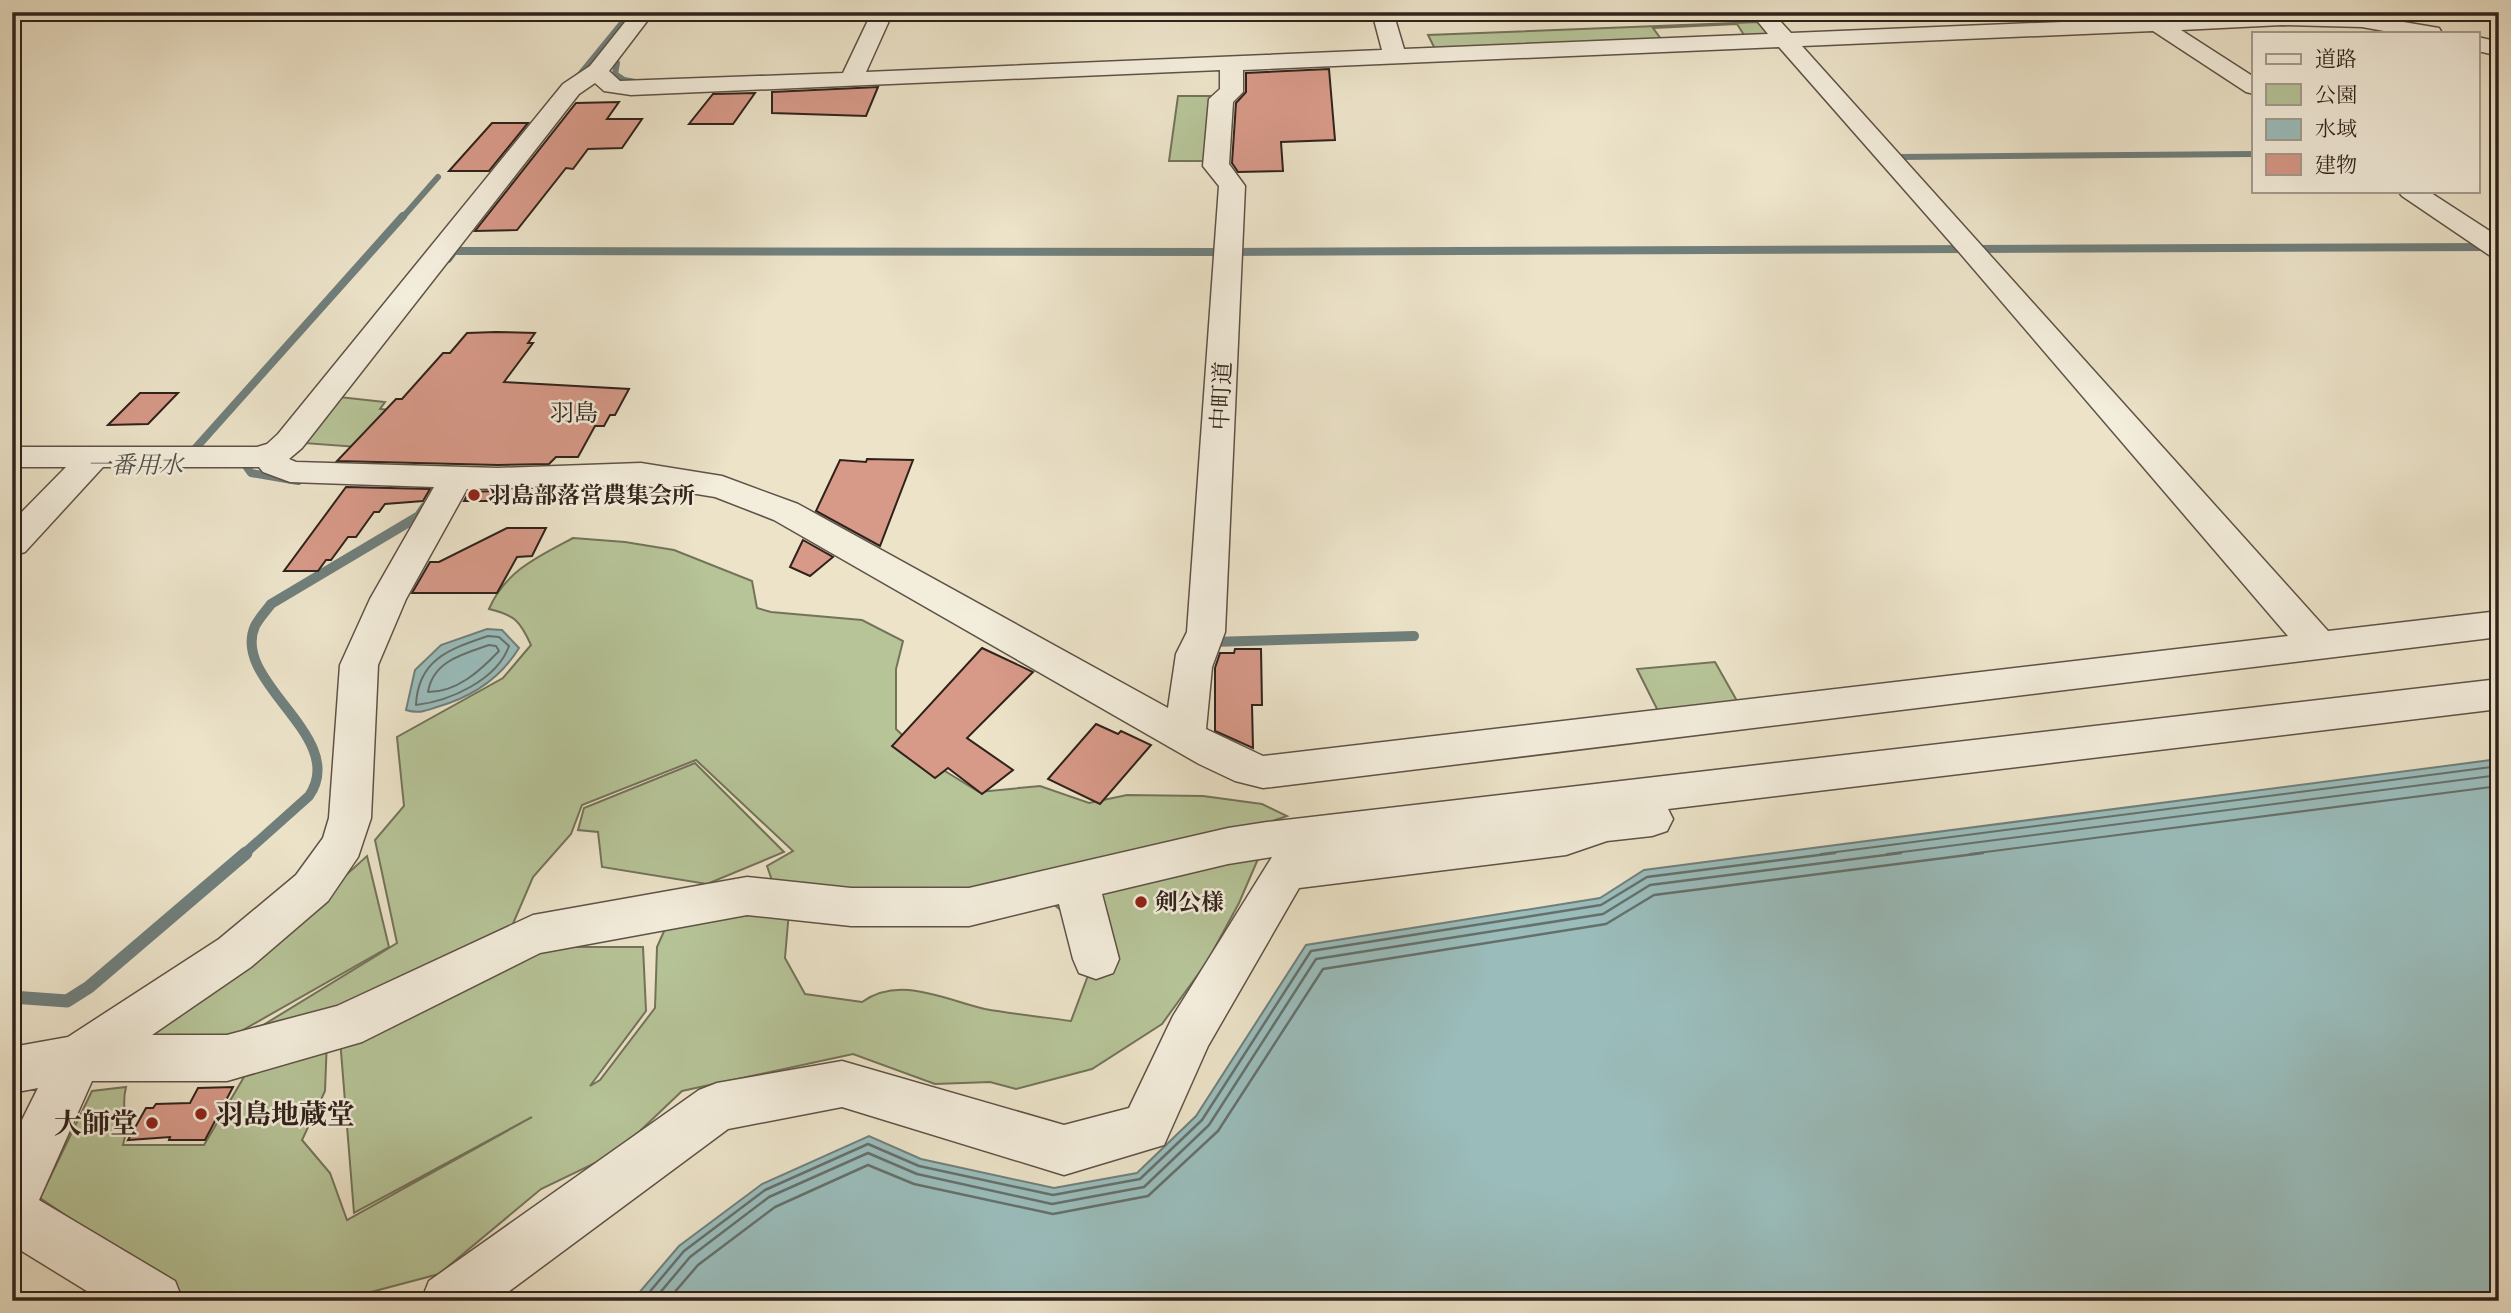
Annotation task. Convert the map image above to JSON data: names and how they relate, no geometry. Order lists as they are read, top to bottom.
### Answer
{
  "streets": {
    "street": ["中町道"]
  },
  "districts": ["羽島"],
  "water": ["一番用水"],
  "places": [
    "羽島部落営農集会所",
    "剣公様",
    "羽島地蔵堂",
    "大師堂"
  ],
  "legend": [
    "道路",
    "公園",
    "水域",
    "建物"
  ]
}
